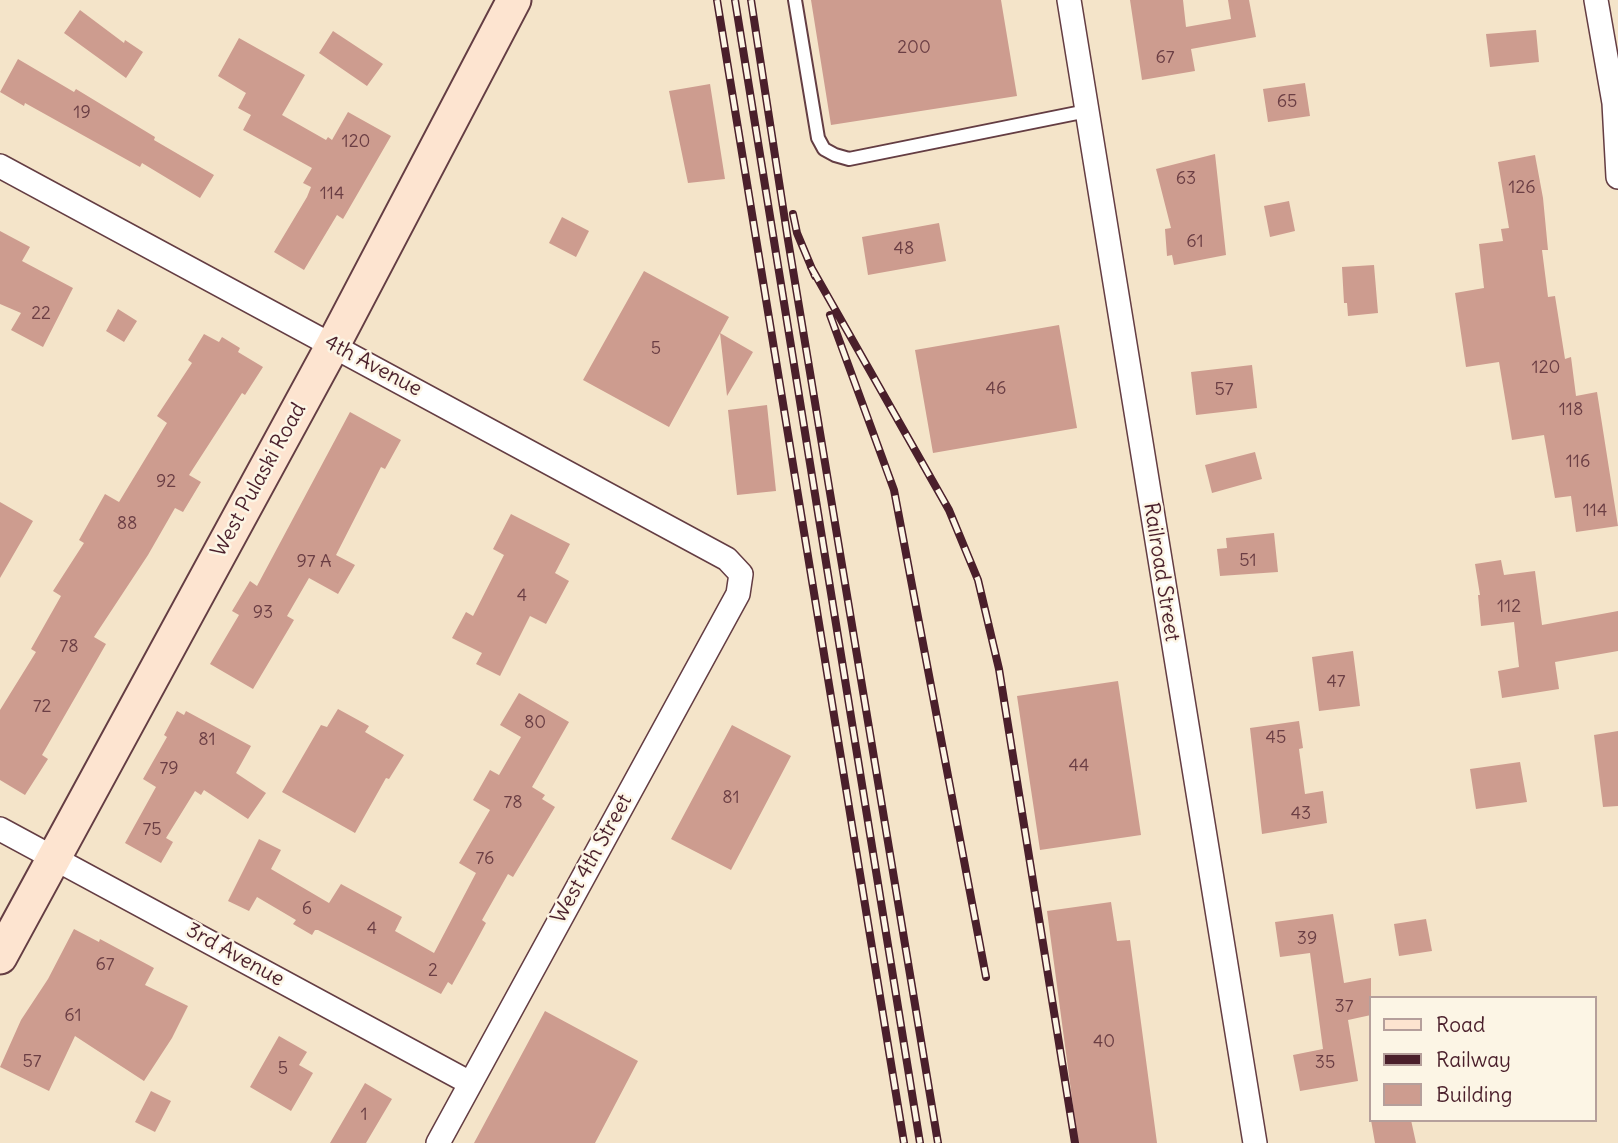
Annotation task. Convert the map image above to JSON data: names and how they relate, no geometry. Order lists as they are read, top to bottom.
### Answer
{
  "streets": {
    "main road": ["West Pulaski Road"],
    "street": [
      "4th Avenue",
      "Railroad Street",
      "West 4th Street",
      "3rd Avenue"
    ]
  },
  "crossings": [
    ["4th Avenue", "West Pulaski Road"],
    ["4th Avenue", "West 4th Street"],
    ["West Pulaski Road", "3rd Avenue"],
    ["West 4th Street", "3rd Avenue"]
  ],
  "house_numbers": [
    "200",
    "67",
    "65",
    "19",
    "120",
    "63",
    "126",
    "114",
    "61",
    "48",
    "22",
    "5",
    "120",
    "46",
    "57",
    "118",
    "116",
    "92",
    "114",
    "88",
    "51",
    "97 A",
    "4",
    "112",
    "93",
    "78",
    "47",
    "72",
    "80",
    "45",
    "81",
    "44",
    "79",
    "81",
    "78",
    "43",
    "75",
    "76",
    "6",
    "4",
    "39",
    "67",
    "2",
    "37",
    "61",
    "40",
    "57",
    "35",
    "5",
    "1"
  ],
  "legend": ["Road", "Railway", "Building"]
}
